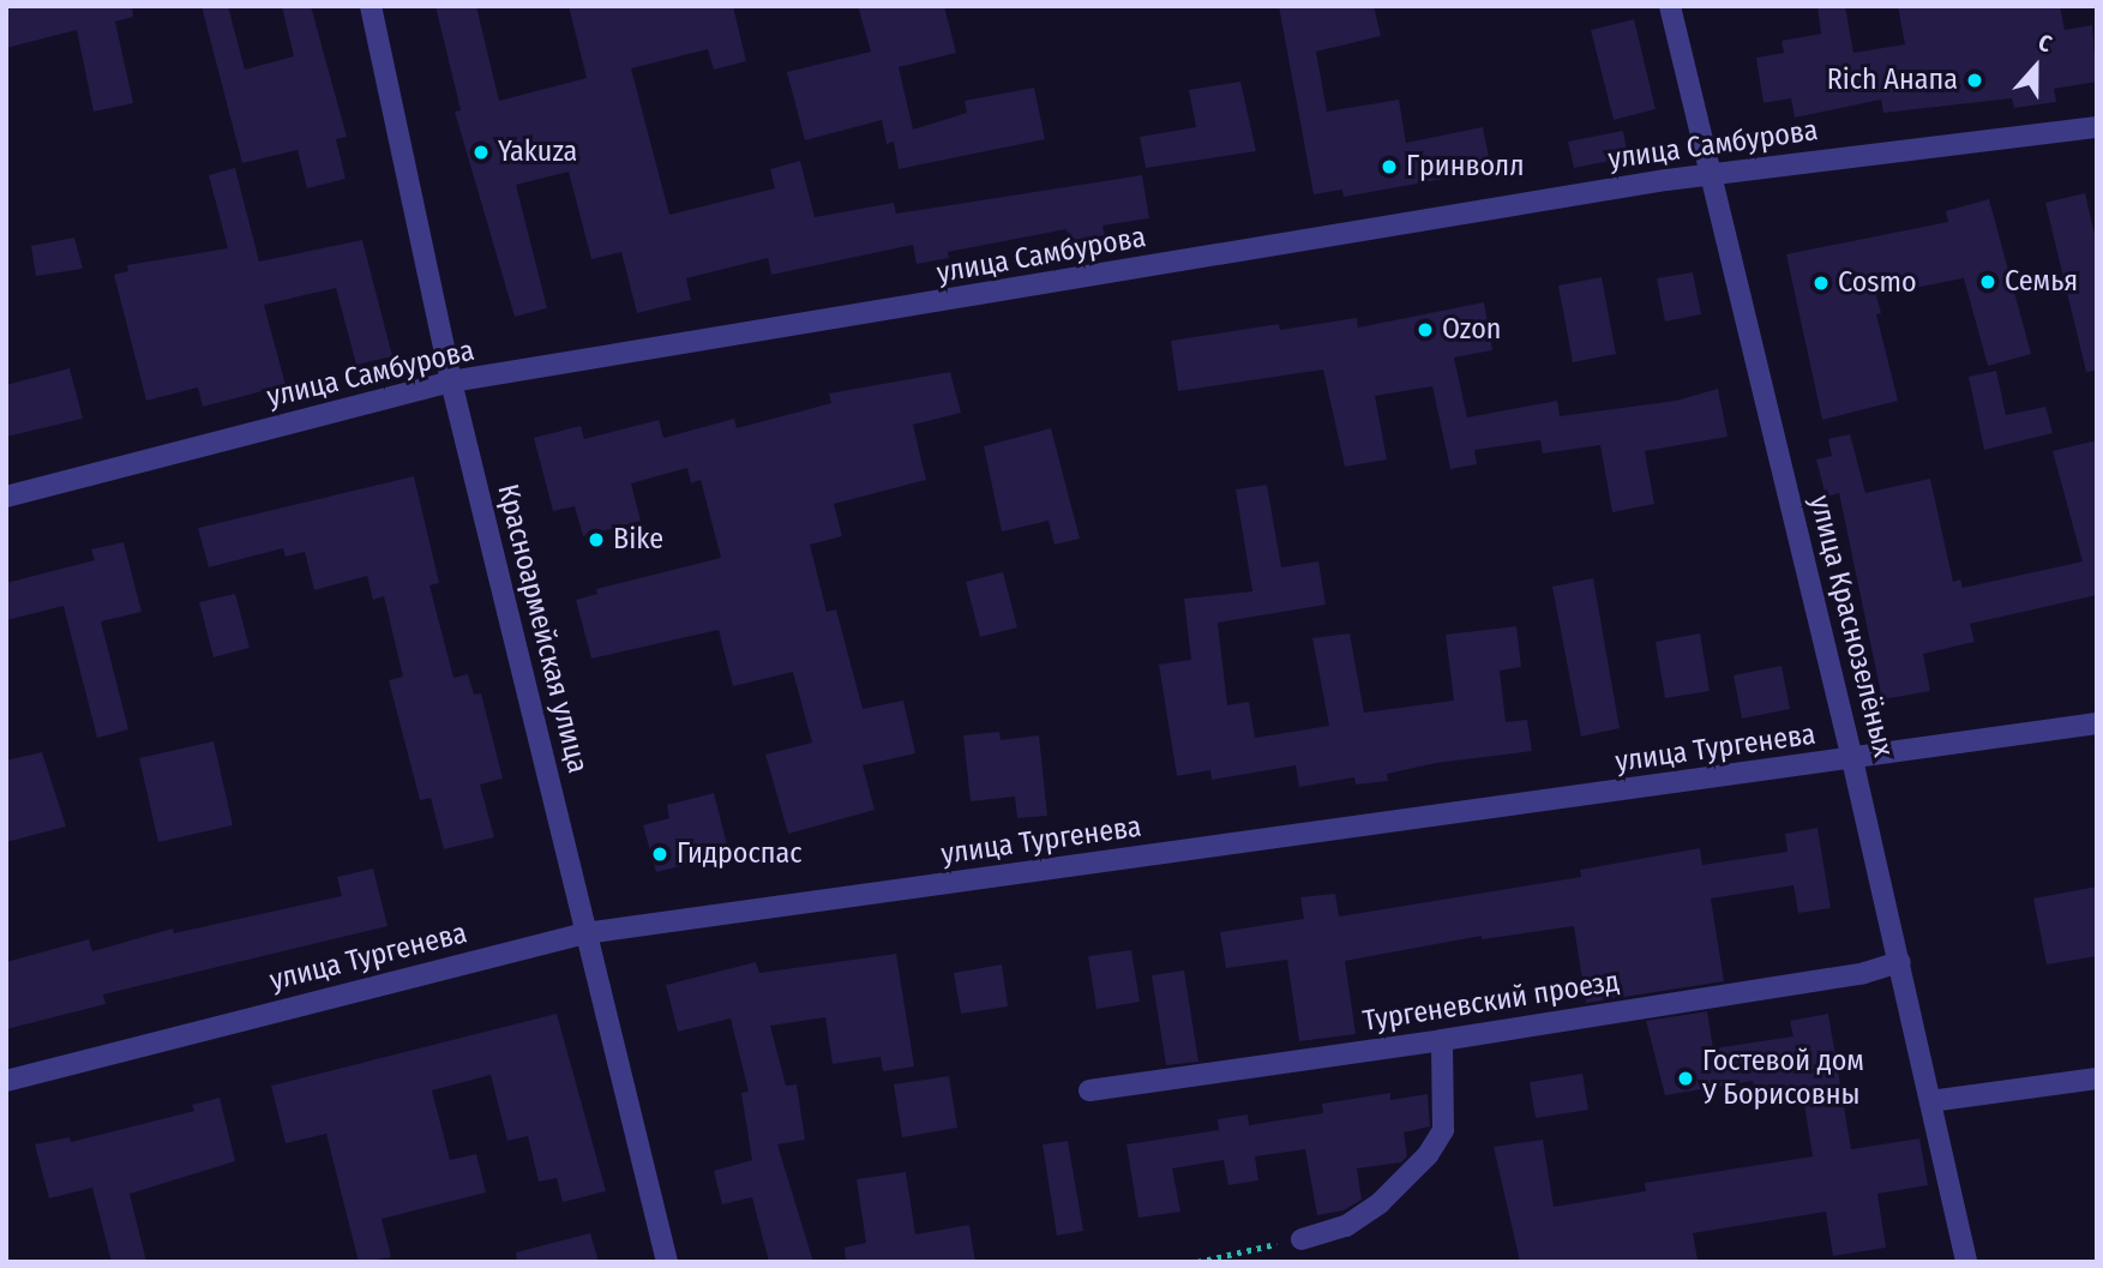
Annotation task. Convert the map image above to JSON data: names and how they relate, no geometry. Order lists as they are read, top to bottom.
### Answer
{
  "streets": {
    "street": [
      "улица Самбурова",
      "улица Краснозелёных",
      "Красноармейская улица",
      "улица Тургенева",
      "Тургеневский проезд"
    ]
  },
  "crossings": [
    ["улица Самбурова", "улица Краснозелёных"],
    ["улица Самбурова", "Красноармейская улица"],
    ["улица Краснозелёных", "улица Тургенева"],
    ["улица Краснозелёных", "Тургеневский проезд"],
    ["Красноармейская улица", "улица Тургенева"]
  ],
  "places": [
    "Rich Анапа",
    "Yakuza",
    "Гринволл",
    "Семья",
    "Cosmo",
    "Ozon",
    "Bike",
    "Гидроспас",
    "Гостевой дом У Борисовны"
  ],
  "north": "top"
}
